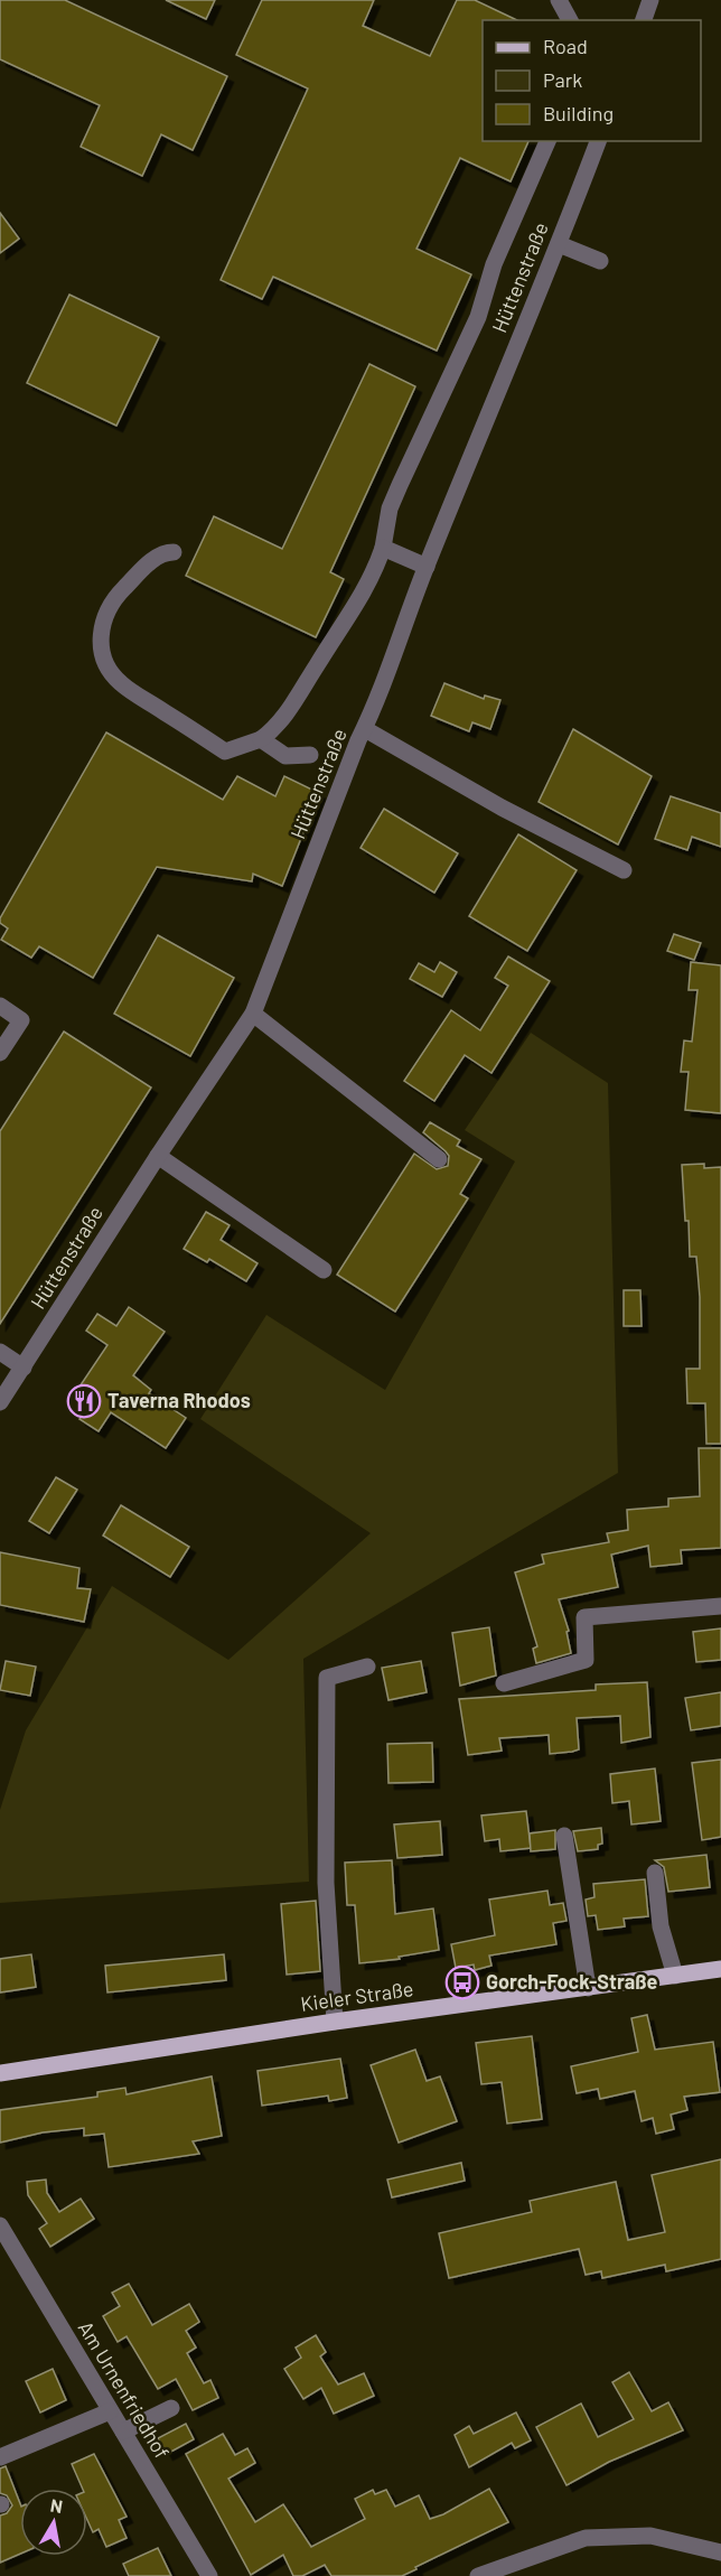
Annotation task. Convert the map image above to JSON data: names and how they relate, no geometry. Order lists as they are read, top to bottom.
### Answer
{
  "streets": {
    "main road": ["Kieler Straße"],
    "street": ["Hüttenstraße", "Am Urnenfriedhof"]
  },
  "places": {
    "restaurant": ["Taverna Rhodos"],
    "bus stop": ["Gorch-Fock-Straße"]
  },
  "legend": ["Road", "Park", "Building"],
  "north": "top"
}
